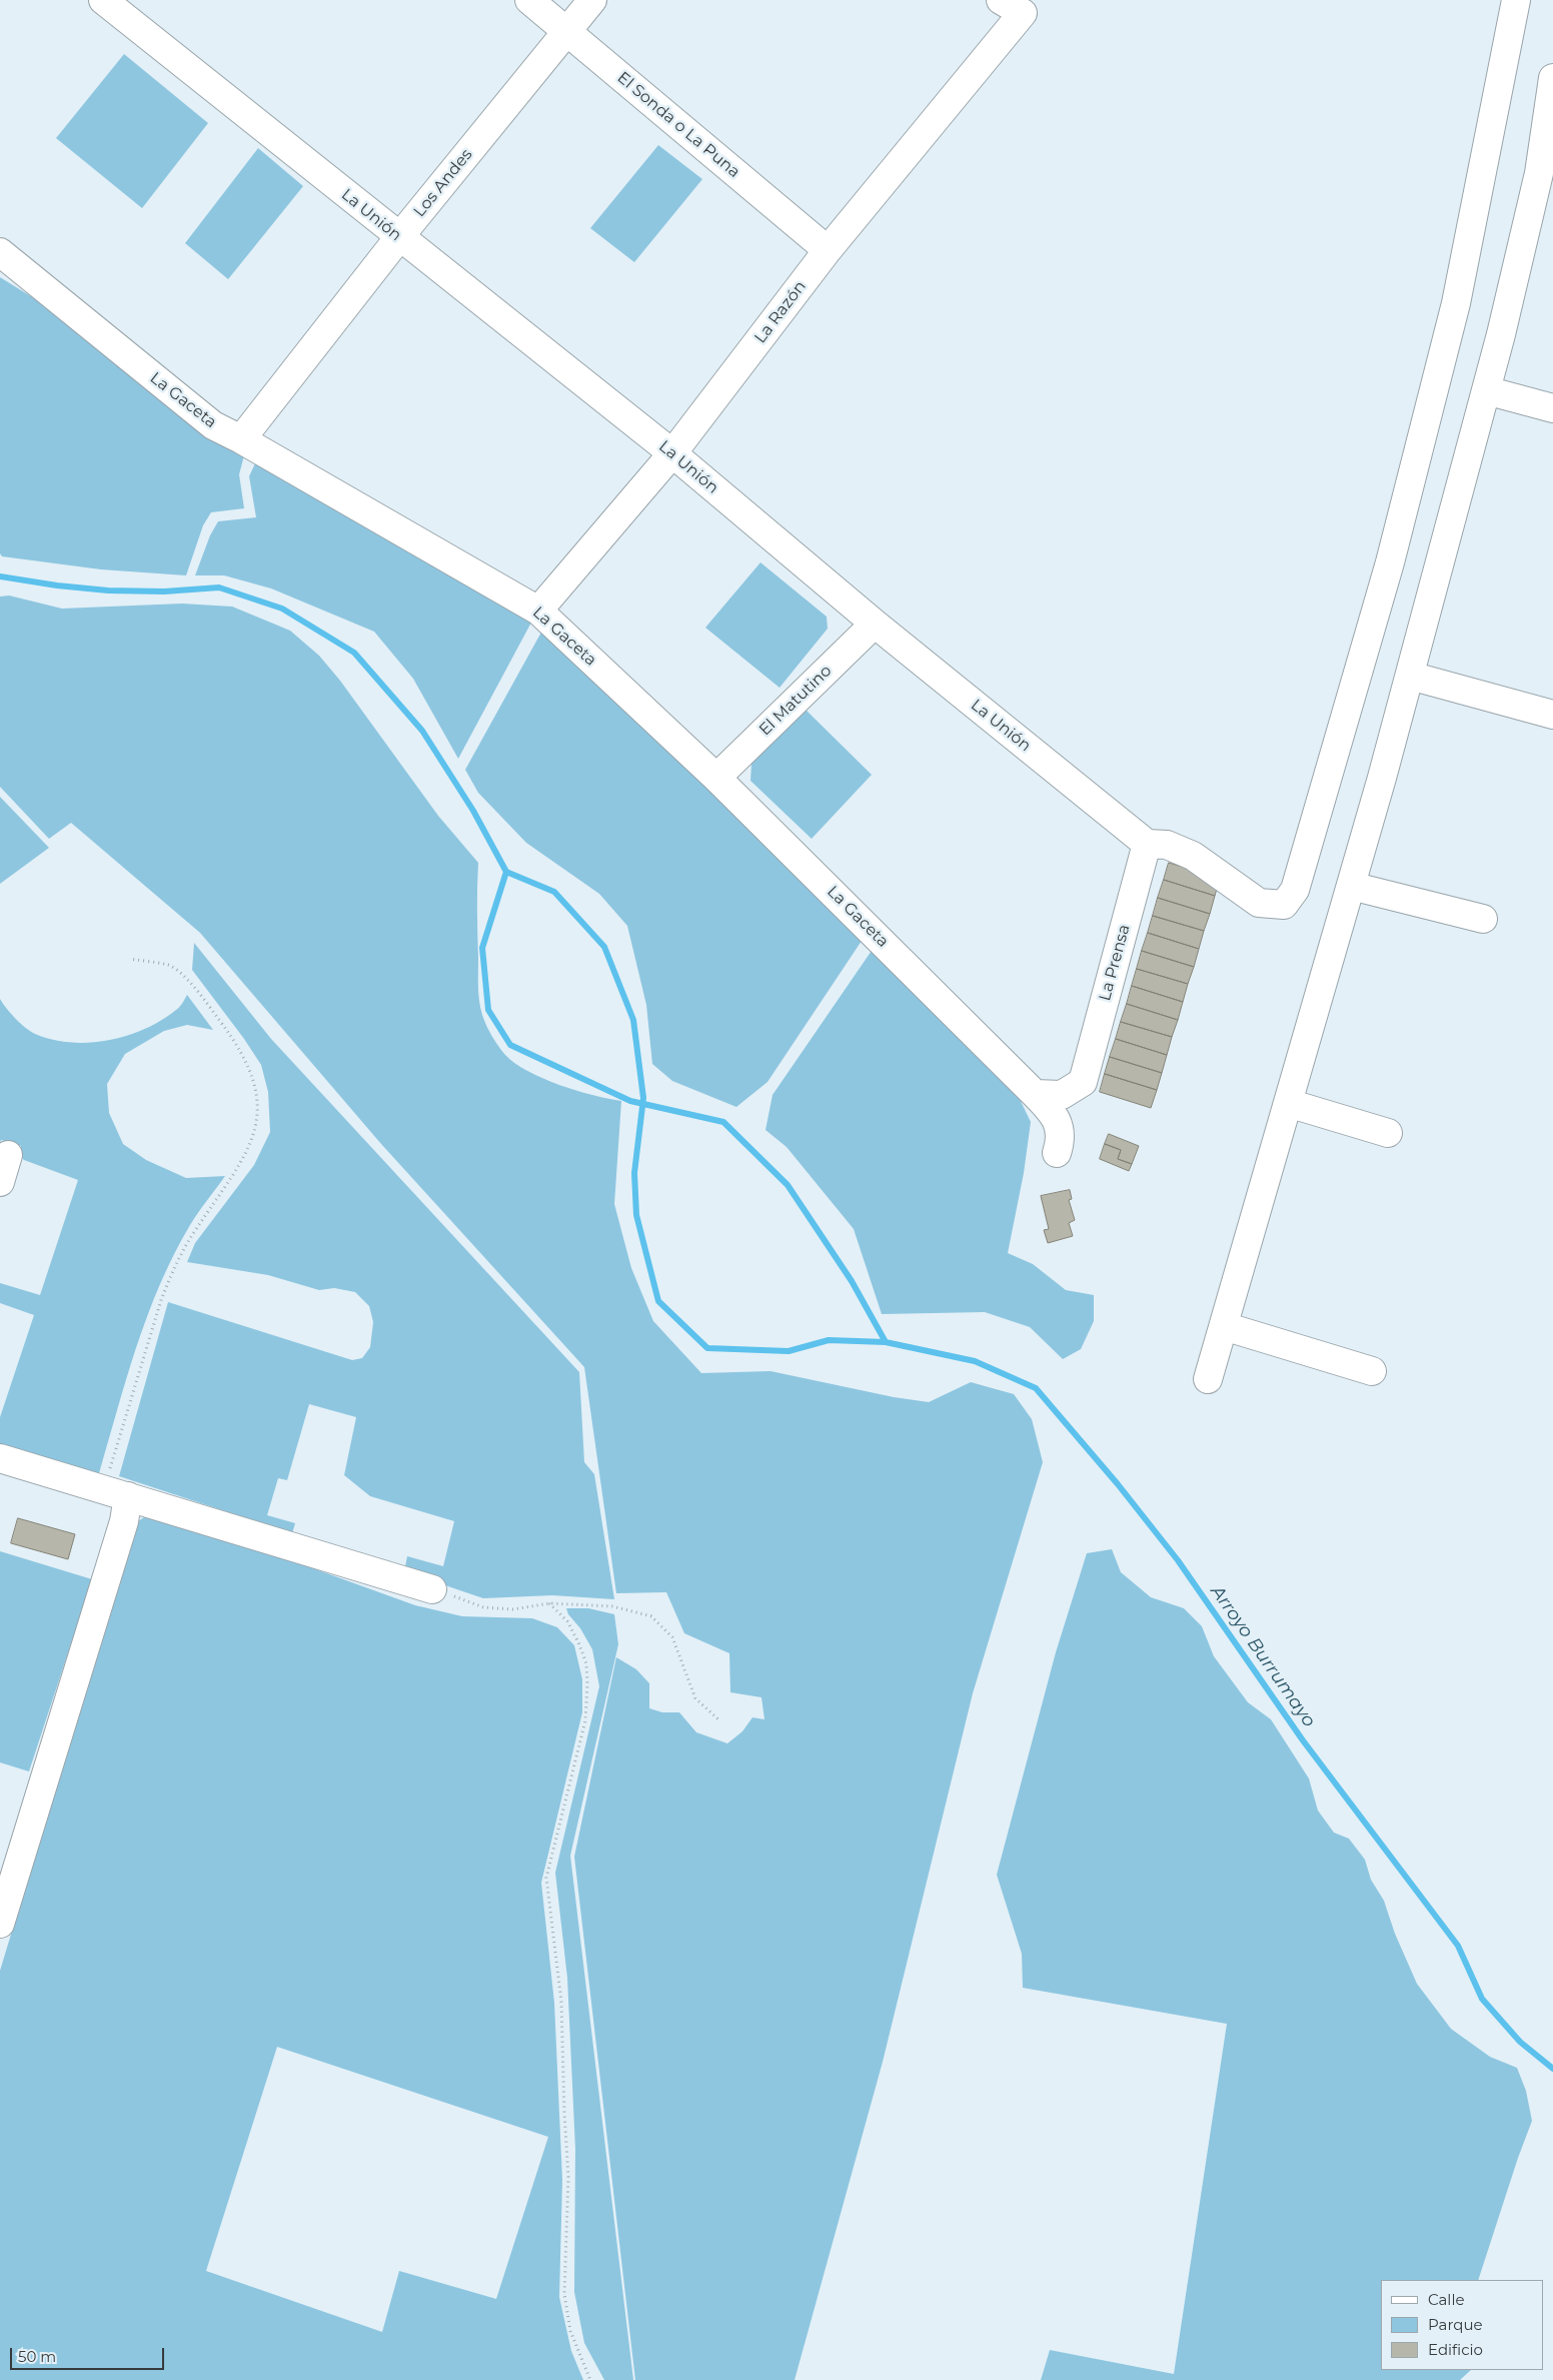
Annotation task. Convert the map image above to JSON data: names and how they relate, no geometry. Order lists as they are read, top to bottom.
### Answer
{
  "streets": {
    "street": [
      "El Sonda o La Puna",
      "Los Andes",
      "La Unión",
      "La Razón",
      "La Gaceta",
      "El Matutino",
      "La Prensa"
    ]
  },
  "crossings": [
    ["El Sonda o La Puna", "Los Andes"],
    ["El Sonda o La Puna", "La Razón"],
    ["Los Andes", "La Unión"],
    ["Los Andes", "La Gaceta"],
    ["La Unión", "La Razón"],
    ["La Unión", "El Matutino"],
    ["La Unión", "La Prensa"],
    ["La Razón", "La Gaceta"],
    ["La Gaceta", "El Matutino"],
    ["La Gaceta", "La Prensa"]
  ],
  "water": ["Arroyo Burrumayo"],
  "legend": ["Calle", "Parque", "Edificio"],
  "scale_bar": "50 m"
}
